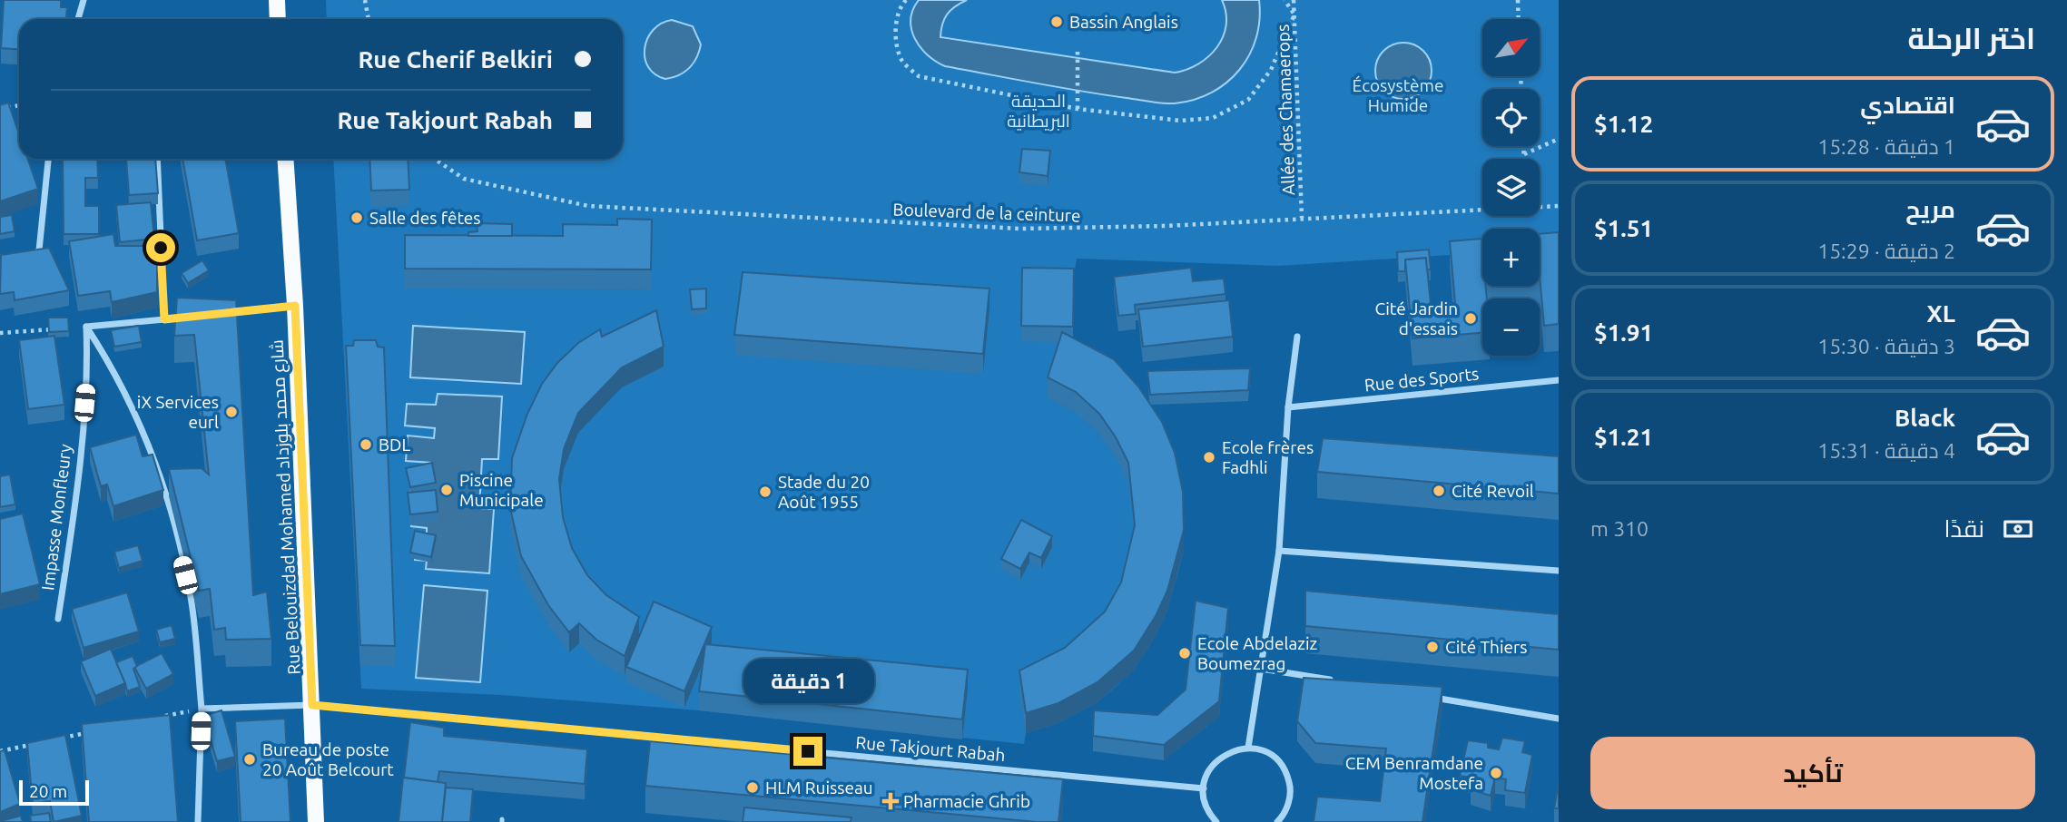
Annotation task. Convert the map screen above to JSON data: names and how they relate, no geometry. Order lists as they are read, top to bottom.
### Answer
{
  "streets": {
    "main road": ["Rue Belouizdad Mohamed شارع محمد بلوزداد"],
    "street": ["Rue des Sports", "Impasse Monfleury", "Rue Takjourt Rabah"],
    "path": ["Allée des Chamaerops", "Boulevard de la ceinture"]
  },
  "crossings": [
    ["Allée des Chamaerops", "Boulevard de la ceinture"],
    ["Rue Belouizdad Mohamed شارع محمد بلوزداد", "Rue Takjourt Rabah"]
  ],
  "parks": ["Écosystème Humide", "الحديقة البريطانية"],
  "places": {
    "other": [
      "Bassin Anglais",
      "Salle des fêtes",
      "Cité Jardin d'essais",
      "iX Services eurl",
      "BDL",
      "Ecole frères Fadhli",
      "Piscine Municipale",
      "Cité Revoil",
      "Stade du 20 Août 1955",
      "Cité Thiers",
      "Ecole Abdelaziz Boumezrag",
      "Bureau de poste 20 Août Belcourt",
      "CEM Benramdane Mostefa",
      "HLM Ruisseau"
    ],
    "health": ["Pharmacie Ghrib"]
  },
  "scale_bar": "20 m",
  "north": "top right",
  "page": {
    "heading": "اختر الرحلة",
    "map_buttons": ["+", "−"],
    "banner": ["Rue Cherif Belkiri", "Rue Takjourt Rabah"],
    "list": [
      {
        "name": "اقتصادي",
        "note": "1 دقيقة · 15:28",
        "value": "$1.12"
      },
      {
        "name": "مريح",
        "note": "2 دقيقة · 15:29",
        "value": "$1.51"
      },
      {
        "name": "XL",
        "note": "3 دقيقة · 15:30",
        "value": "$1.91"
      },
      {
        "name": "Black",
        "note": "4 دقيقة · 15:31",
        "value": "$1.21"
      }
    ],
    "pay": ["نقدًا", "310 m"],
    "bubble": "1 دقيقة",
    "buttons": "تأكيد",
    "scale": "20 m"
  }
}
